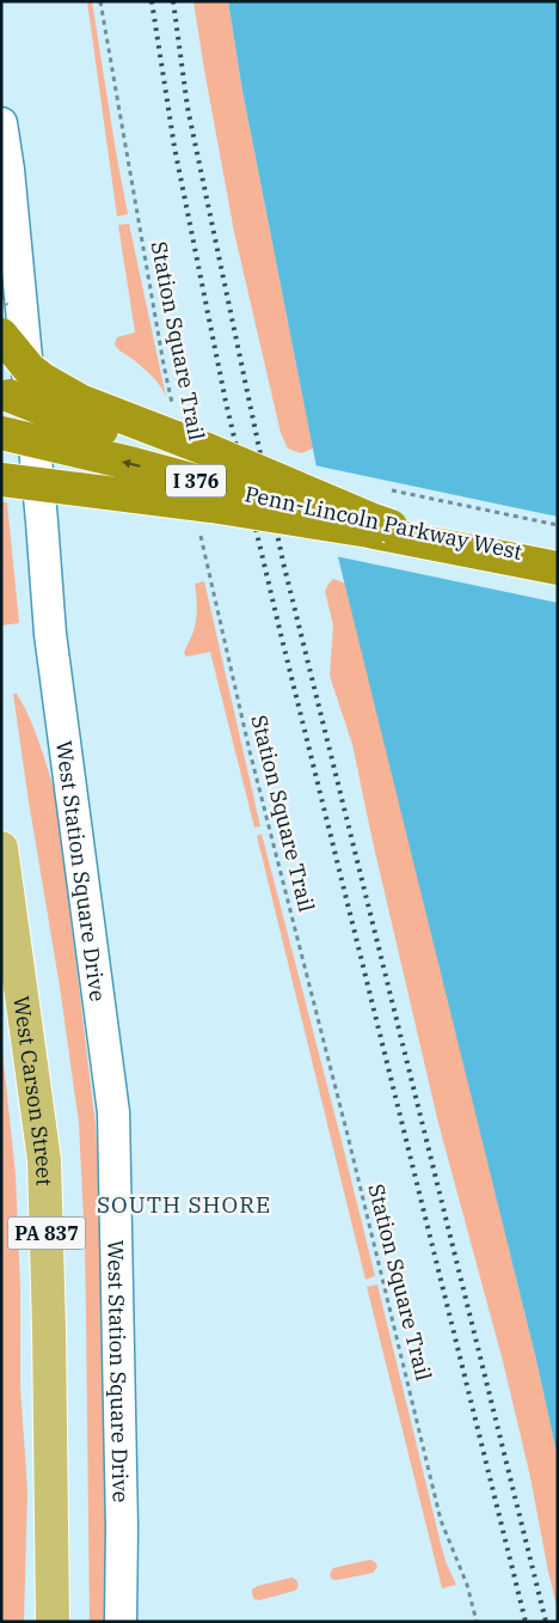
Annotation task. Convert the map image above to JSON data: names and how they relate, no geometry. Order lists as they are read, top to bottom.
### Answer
{
  "streets": {
    "highway": ["I 376", "Penn-Lincoln Parkway West"],
    "main road": ["West Carson Street", "PA 837"],
    "street": ["West Station Square Drive"],
    "path": ["Station Square Trail"]
  },
  "districts": ["SOUTH SHORE"]
}
